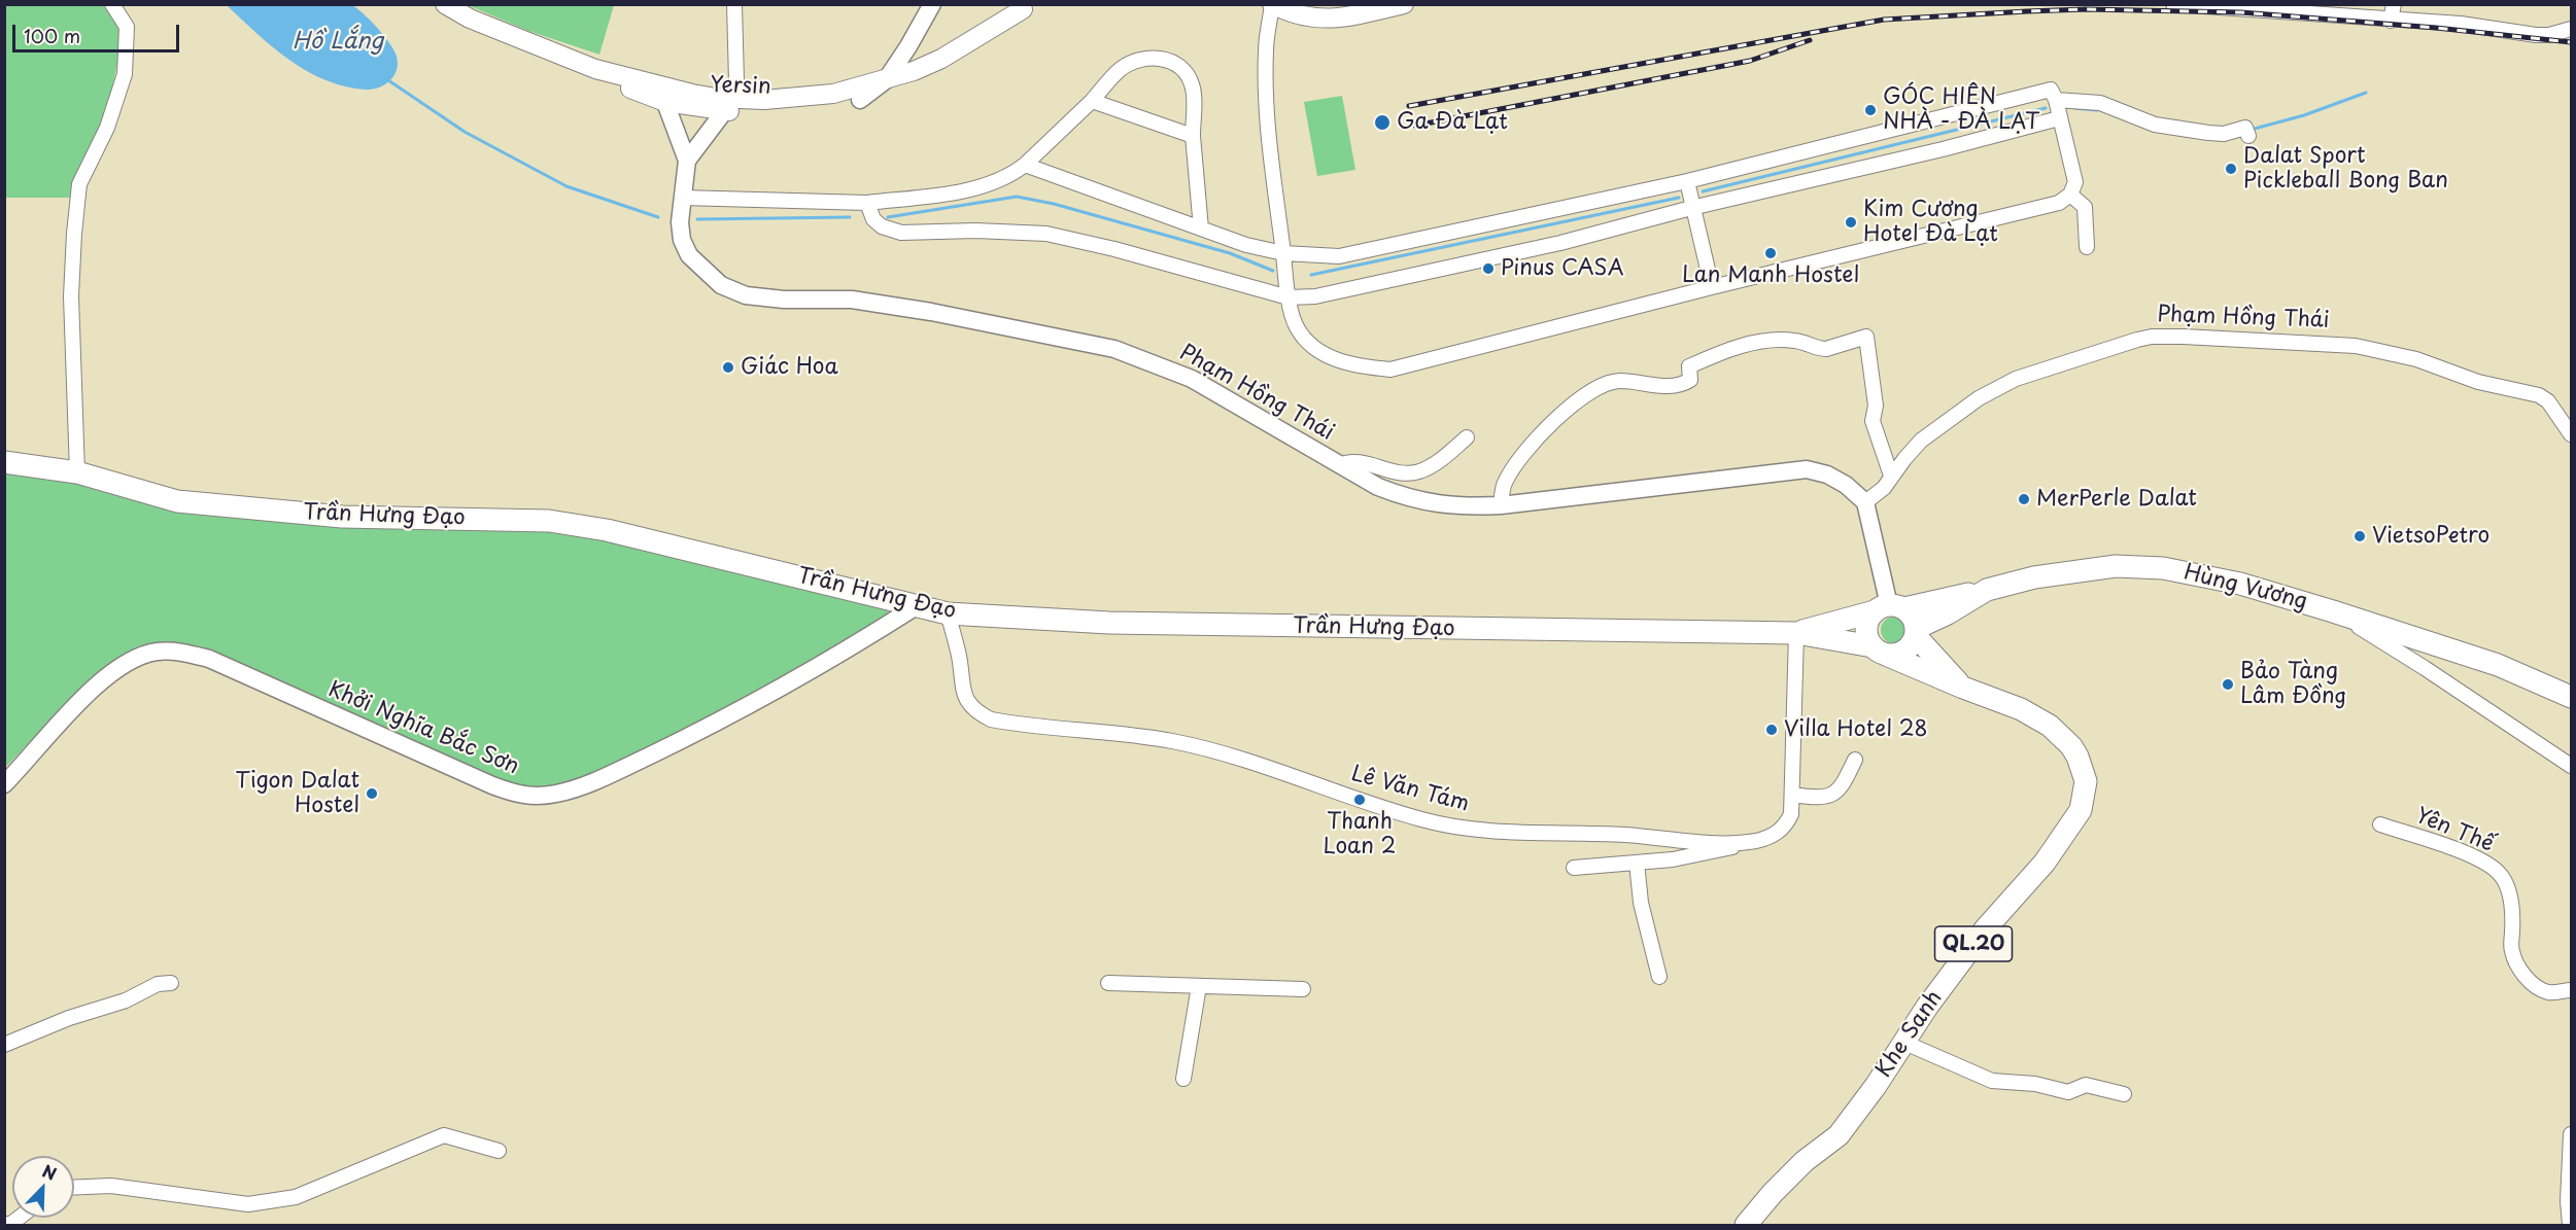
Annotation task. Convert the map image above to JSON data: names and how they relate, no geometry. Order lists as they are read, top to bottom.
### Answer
{
  "streets": {
    "main road": [
      "Yersin",
      "Trần Hưng Đạo",
      "Hùng Vương",
      "QL.20",
      "Khe Sanh"
    ],
    "street": [
      "Phạm Hồng Thái",
      "Khởi Nghĩa Bắc Sơn",
      "Lê Văn Tám",
      "Yên Thế"
    ]
  },
  "crossings": [
    ["Yersin", "Phạm Hồng Thái"],
    ["Trần Hưng Đạo", "Hùng Vương"],
    ["Trần Hưng Đạo", "Khởi Nghĩa Bắc Sơn"],
    ["Trần Hưng Đạo", "Lê Văn Tám"],
    ["Trần Hưng Đạo", "QL.20"],
    ["Trần Hưng Đạo", "Khe Sanh"],
    ["Hùng Vương", "QL.20"],
    ["Hùng Vương", "Khe Sanh"],
    ["QL.20", "Khe Sanh"]
  ],
  "water": ["Hồ Lắng"],
  "places": [
    "GÓC HIÊN NHÀ - ĐÀ LẠT",
    "Ga Đà Lạt",
    "Dalat Sport Pickleball Bong Ban",
    "Kim Cương Hotel Đà Lạt",
    "Lan Manh Hostel",
    "Pinus CASA",
    "Giác Hoa",
    "MerPerle Dalat",
    "VietsoPetro",
    "Bảo Tàng Lâm Đồng",
    "Villa Hotel 28",
    "Tigon Dalat Hostel",
    "Thanh Loan 2"
  ],
  "scale_bar": "100 m",
  "north": "top right"
}
